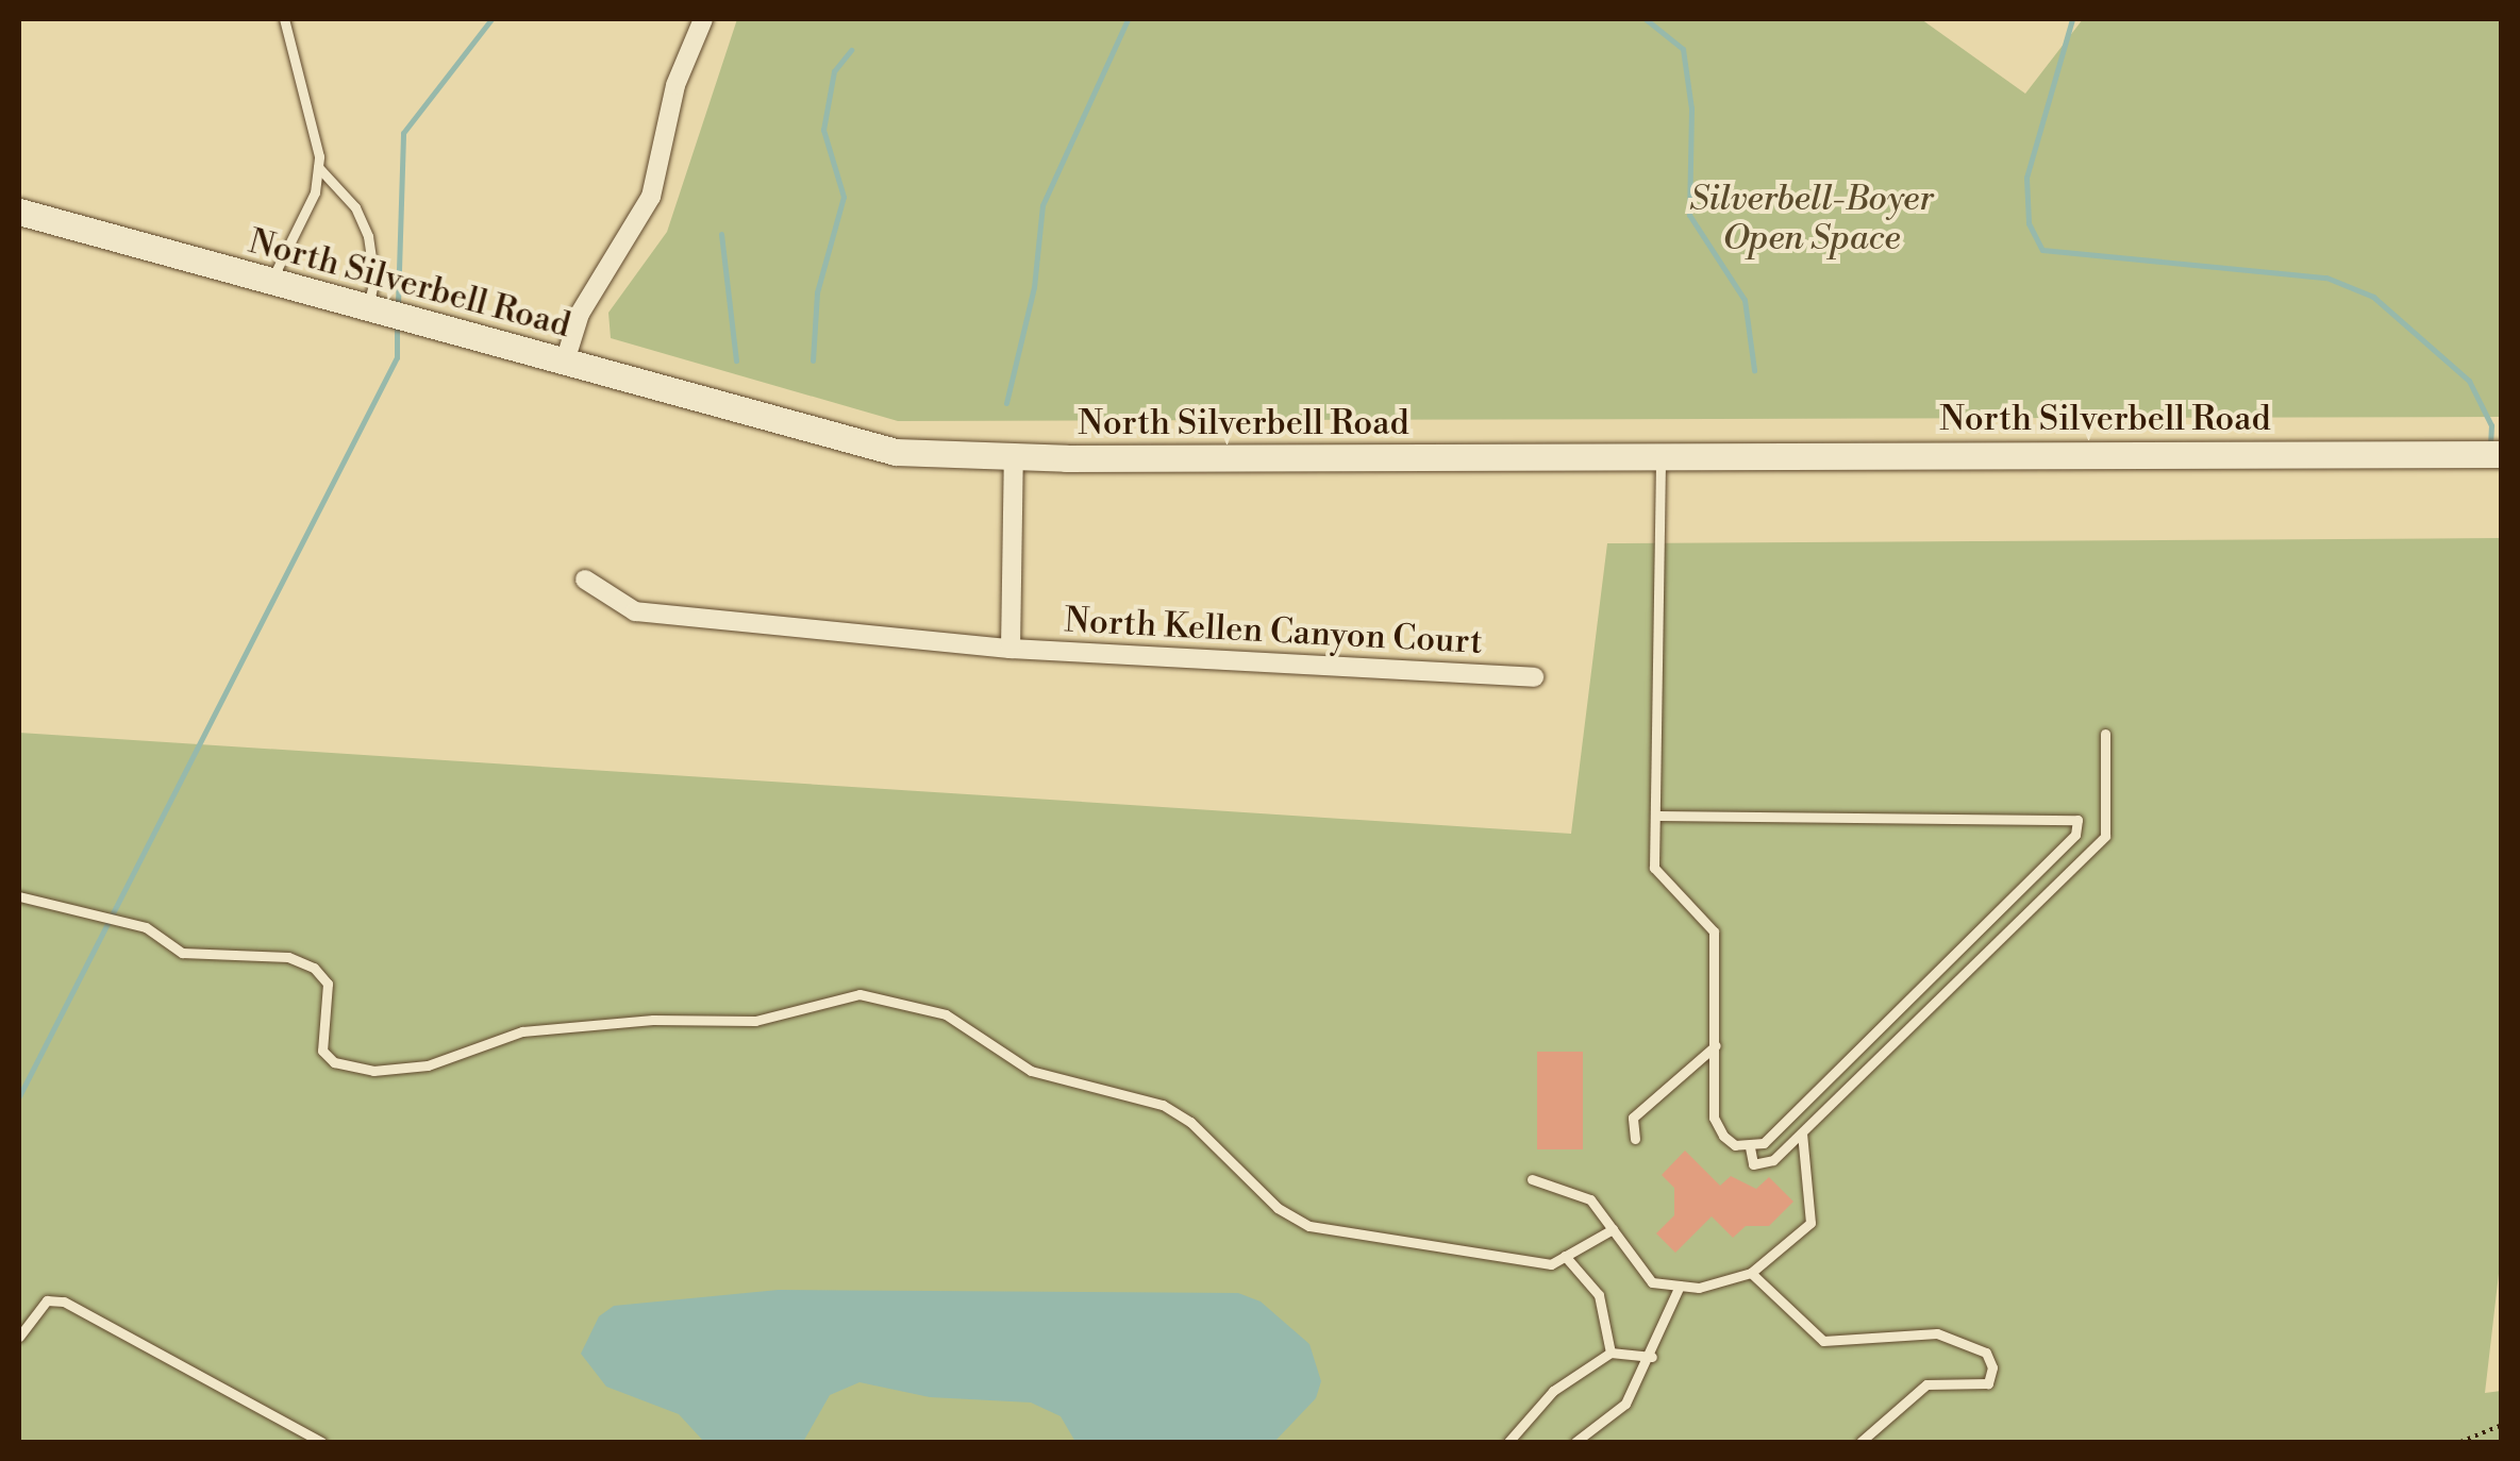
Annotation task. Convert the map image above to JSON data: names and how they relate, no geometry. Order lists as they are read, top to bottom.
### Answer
{
  "streets": {
    "main road": ["North Silverbell Road"],
    "street": ["North Kellen Canyon Court"]
  },
  "parks": ["Silverbell-Boyer Open Space"]
}
